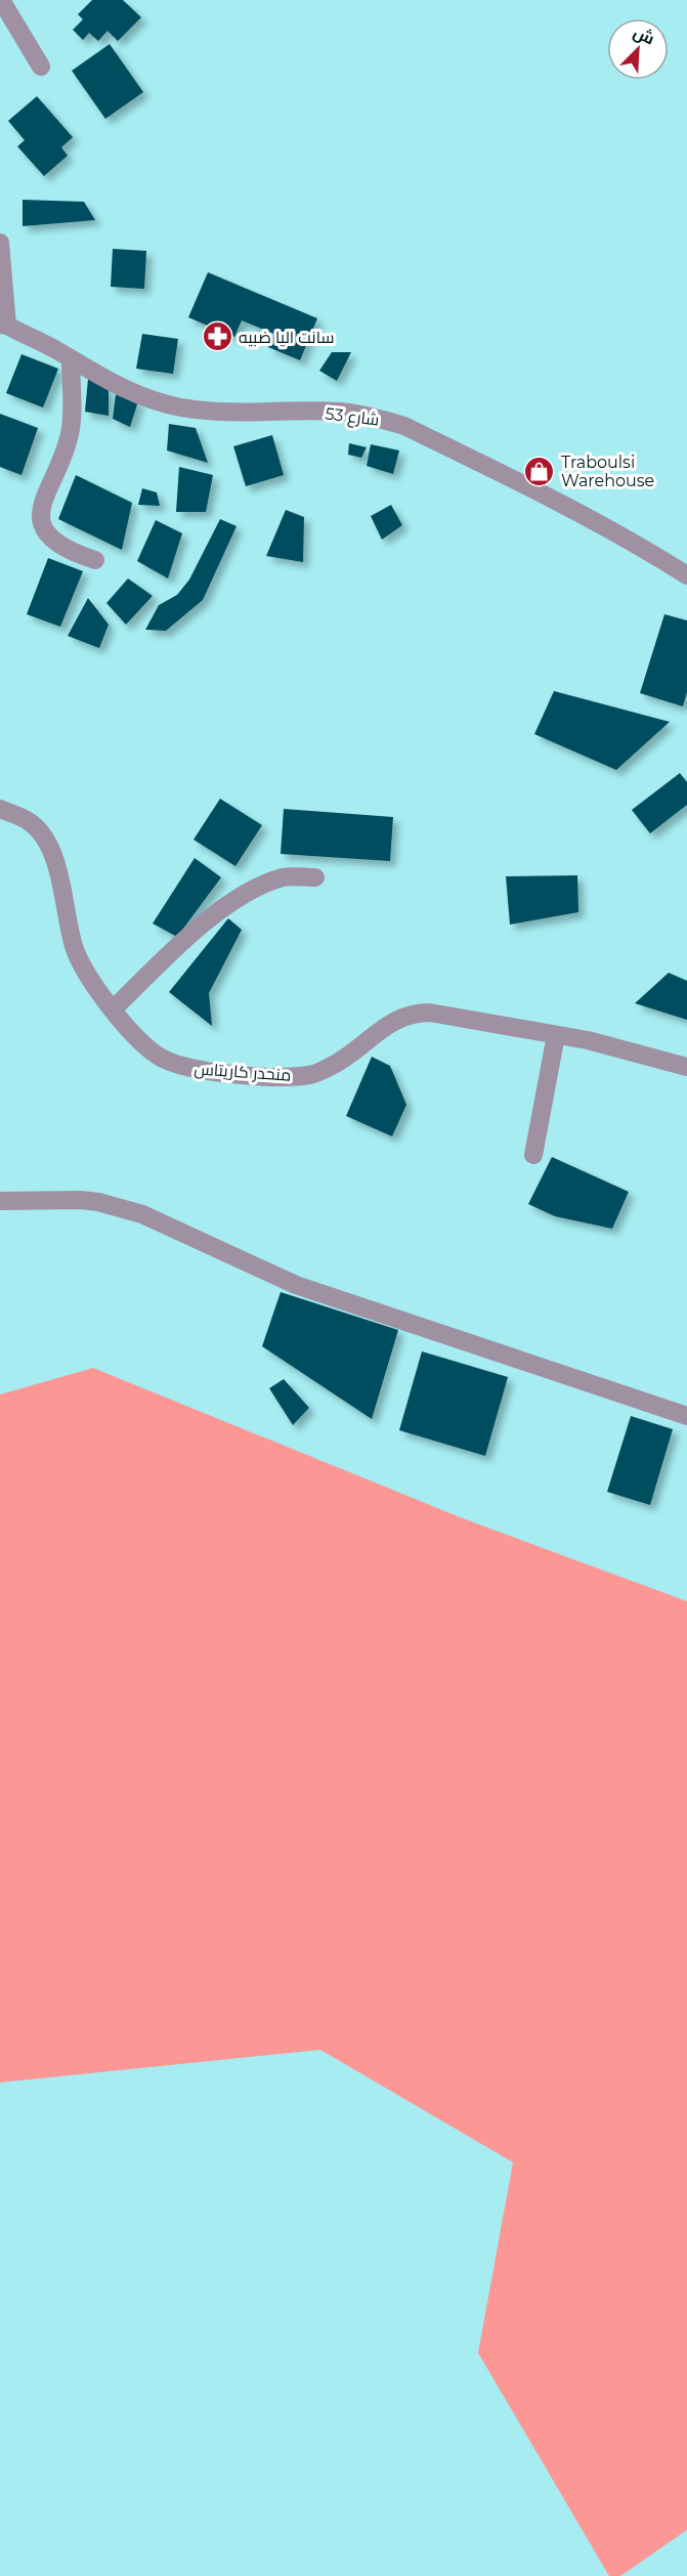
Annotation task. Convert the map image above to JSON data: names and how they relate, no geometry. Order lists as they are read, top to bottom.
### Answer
{
  "streets": {
    "street": ["شارع 53", "منحدر كاريتاس"]
  },
  "places": {
    "pharmacy": ["سانت اليا ضبيه"],
    "shop": ["Traboulsi Warehouse"]
  },
  "north": "top right"
}
